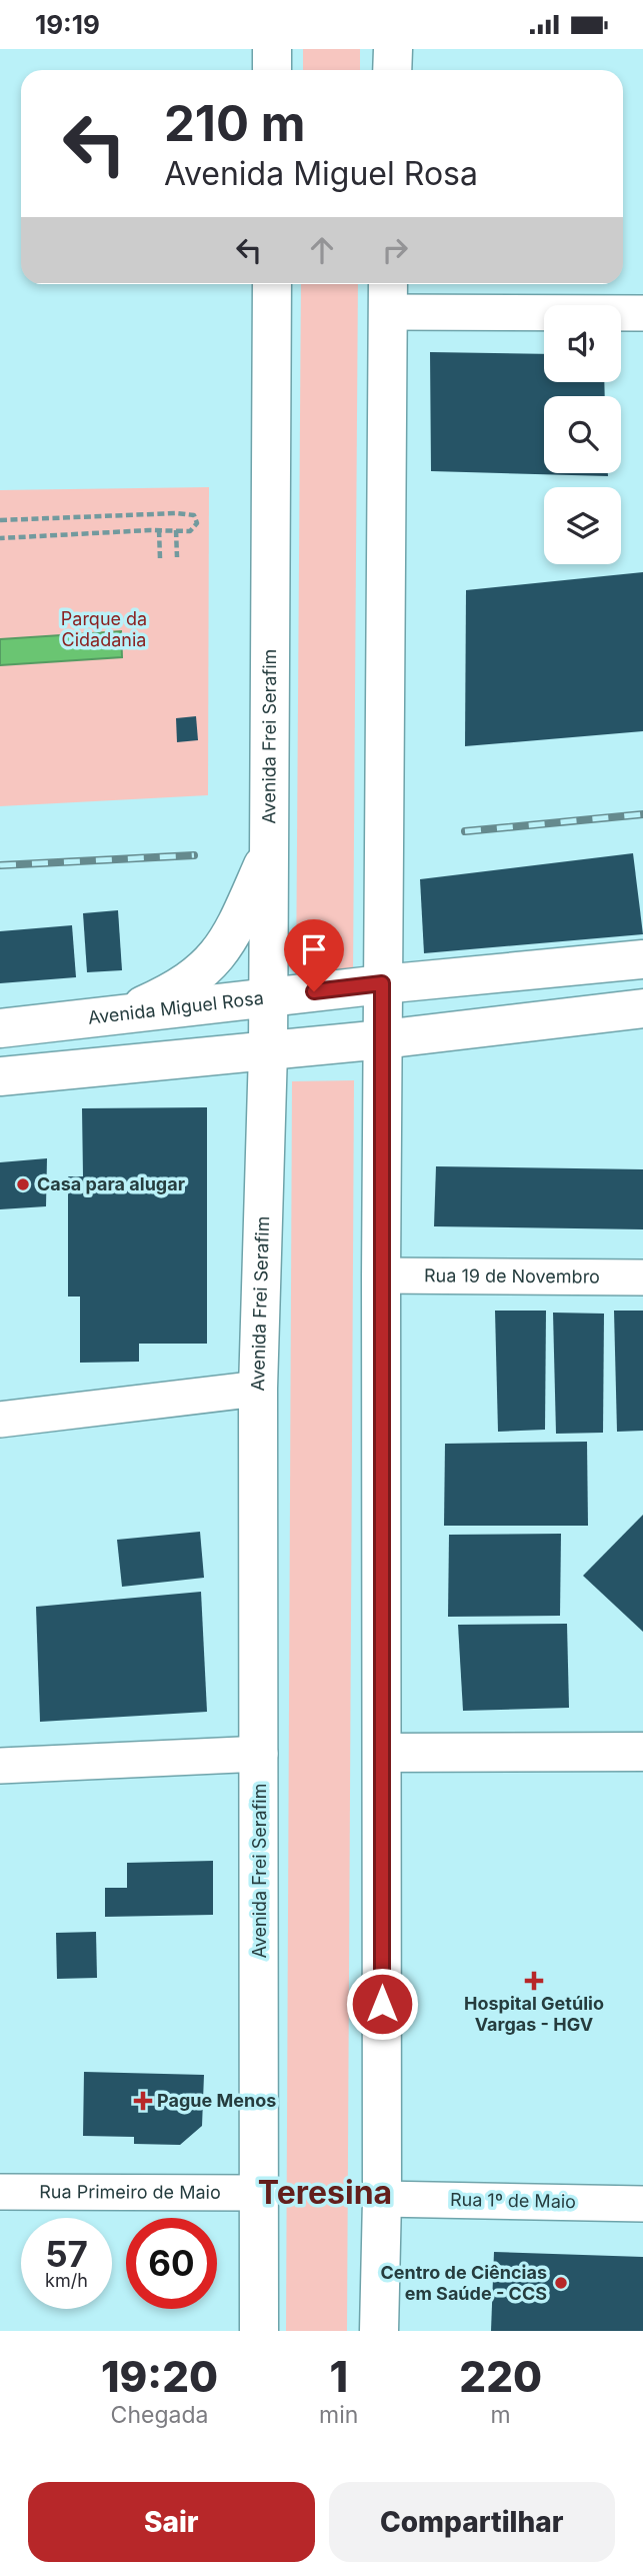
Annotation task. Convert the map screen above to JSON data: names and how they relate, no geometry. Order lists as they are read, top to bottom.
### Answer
{
  "streets": {
    "main road": ["Avenida Frei Serafim", "Avenida Miguel Rosa"],
    "street": ["Rua 19 de Novembro", "Rua Primeiro de Maio", "Rua 1º de Maio"]
  },
  "crossings": [
    ["Avenida Frei Serafim", "Avenida Miguel Rosa"],
    ["Avenida Frei Serafim", "Rua Primeiro de Maio"]
  ],
  "districts": ["Teresina"],
  "parks": ["Parque da Cidadania"],
  "places": {
    "other": ["Casa para alugar", "Centro de Ciências em Saúde - CCS"],
    "health": ["Hospital Getúlio Vargas - HGV", "Pague Menos"]
  },
  "page": {
    "status": "19:19",
    "turn": ["210 m", "Avenida Miguel Rosa"],
    "speed": "57 km/h",
    "limit": "60",
    "eta": [
      "19:20",
      "Chegada",
      "1",
      "min",
      "220",
      "m"
    ],
    "buttons": ["Sair", "Compartilhar"]
  }
}
